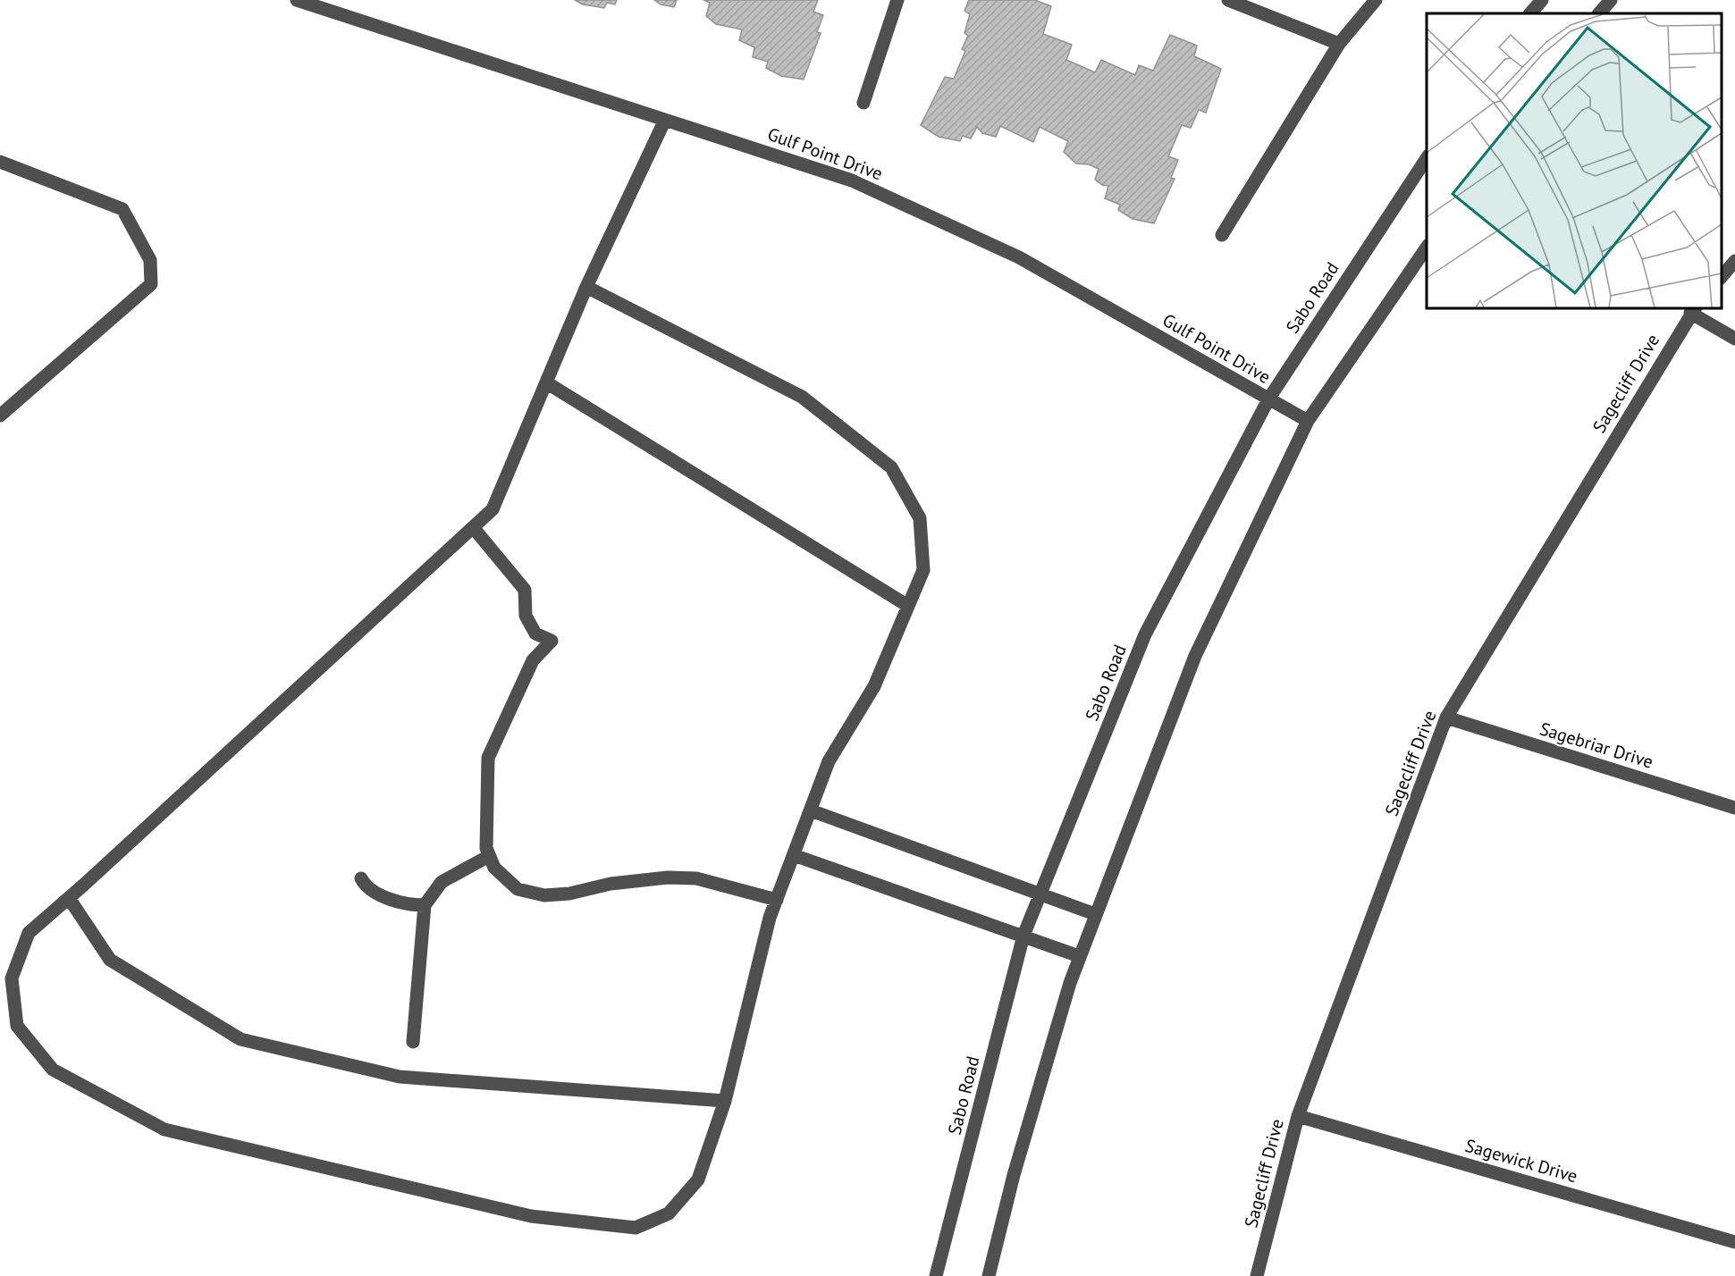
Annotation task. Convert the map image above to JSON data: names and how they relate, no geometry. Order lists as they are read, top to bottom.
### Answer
{
  "streets": {
    "street": [
      "Gulf Point Drive",
      "Sabo Road",
      "Sagecliff Drive",
      "Sagebriar Drive",
      "Sagewick Drive"
    ]
  },
  "crossings": [
    ["Gulf Point Drive", "Sabo Road"],
    ["Sagecliff Drive", "Sagebriar Drive"],
    ["Sagecliff Drive", "Sagewick Drive"]
  ]
}
